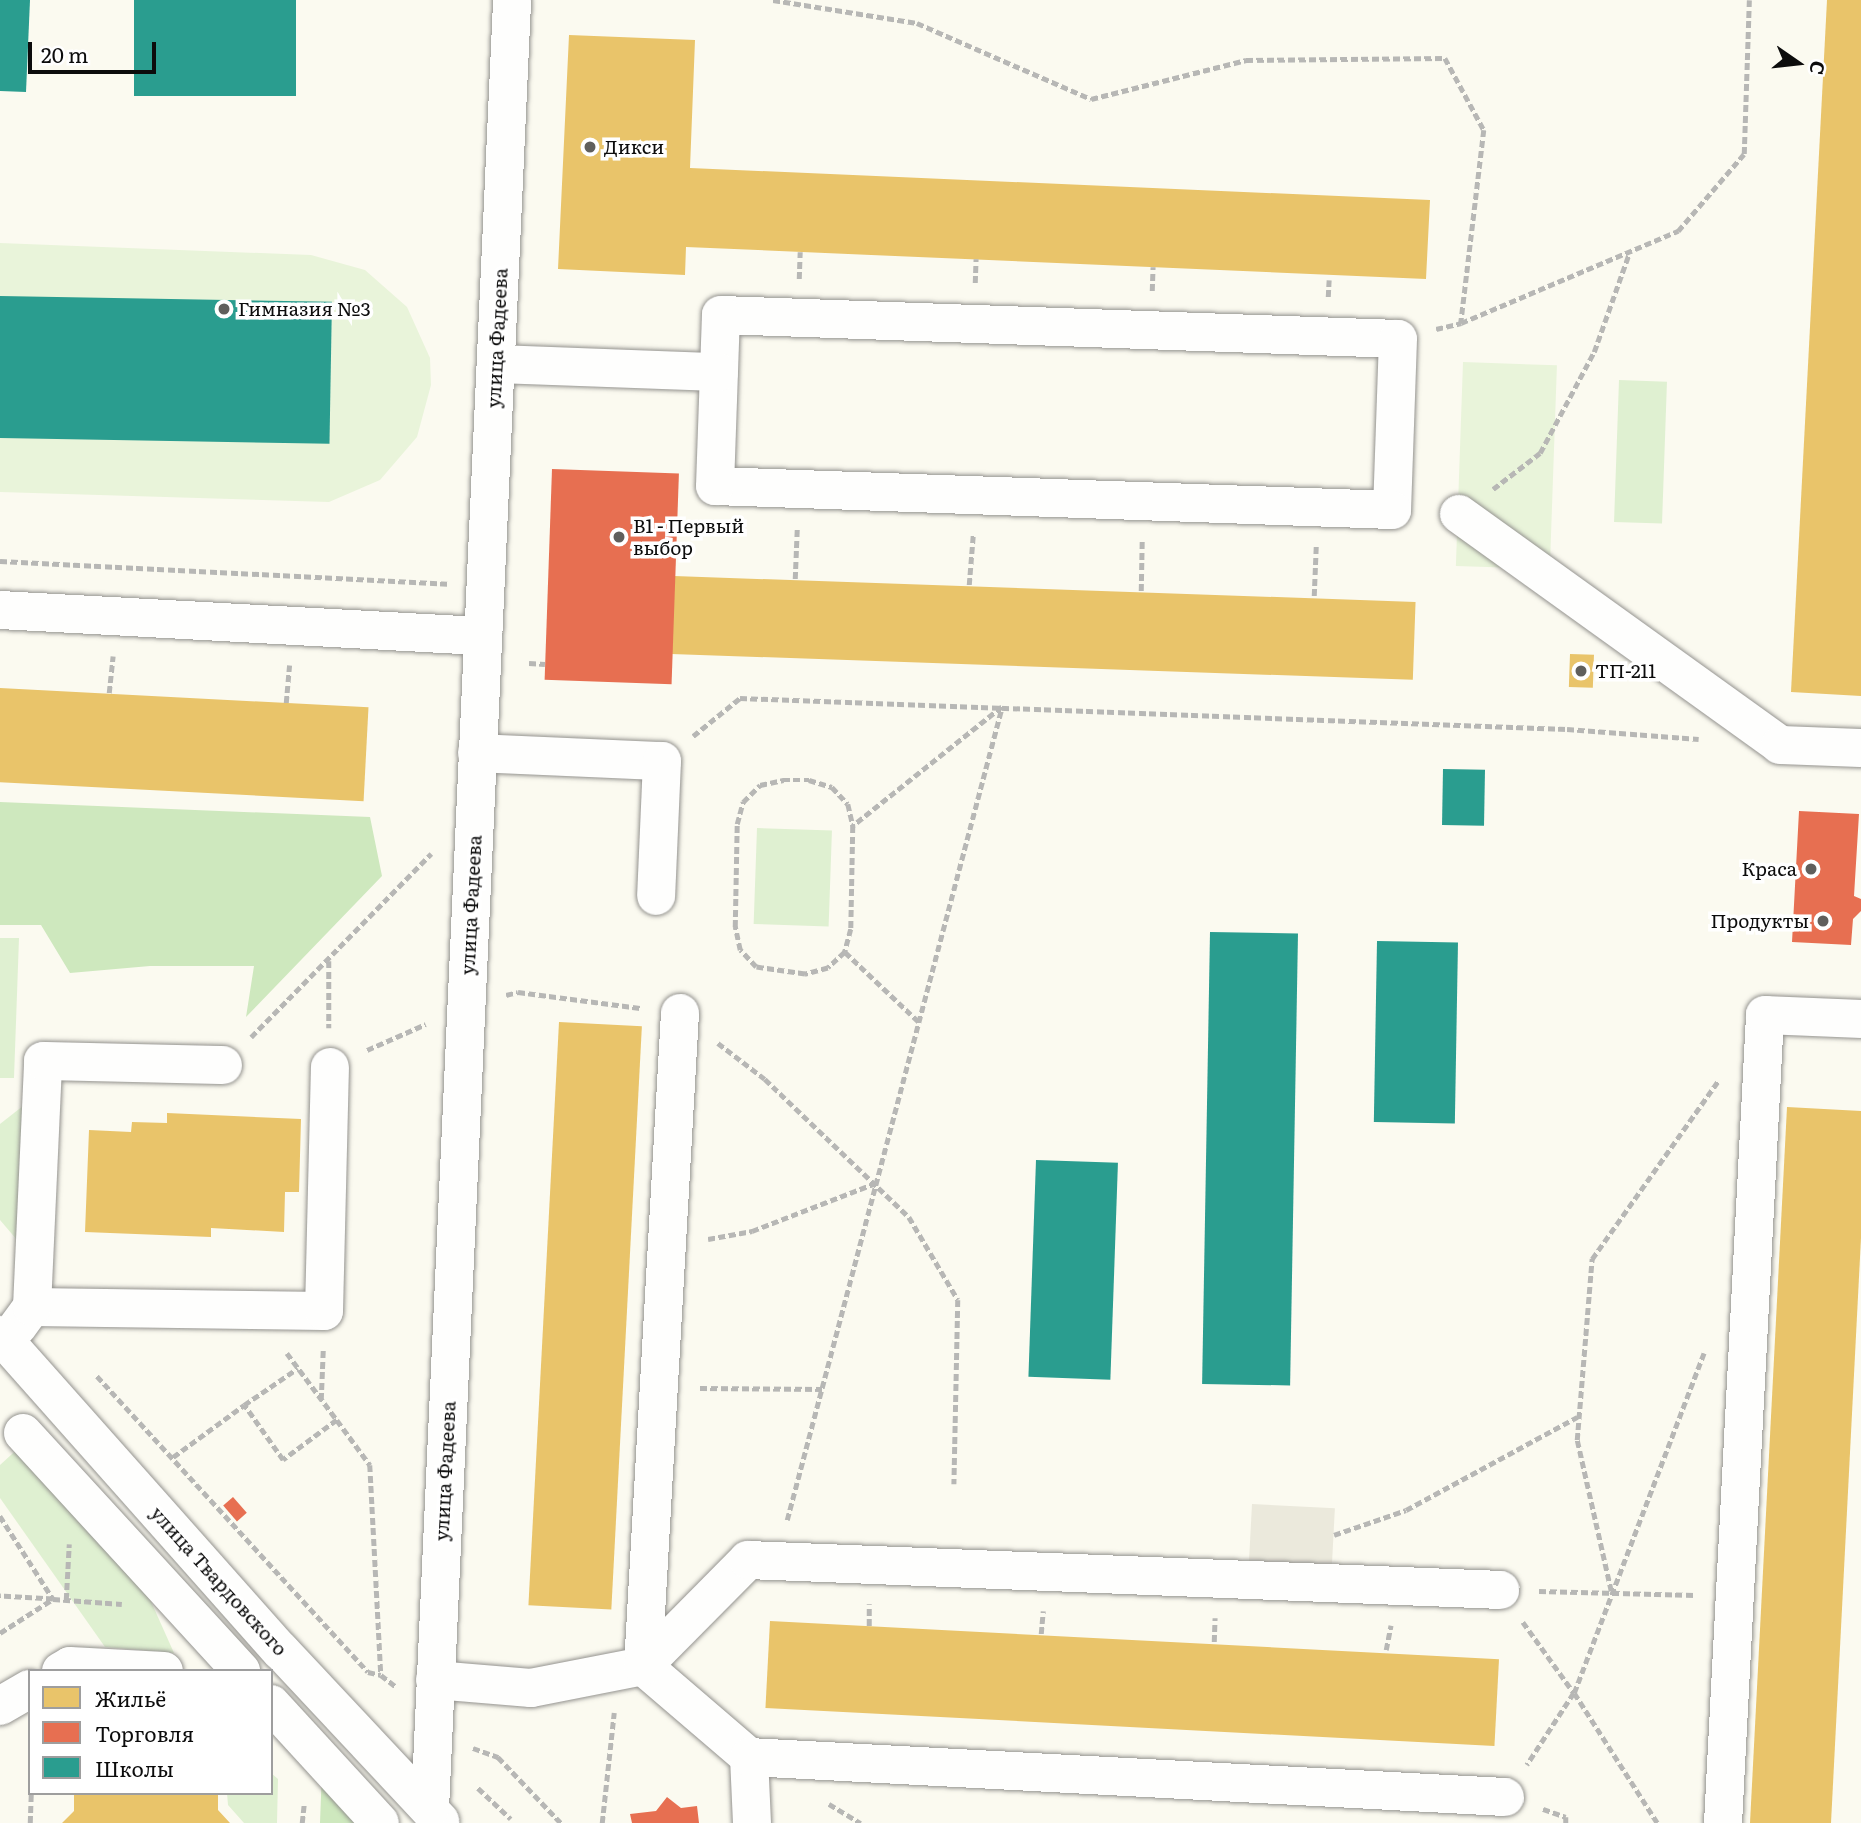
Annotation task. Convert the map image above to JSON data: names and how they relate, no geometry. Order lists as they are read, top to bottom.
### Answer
{
  "streets": {
    "street": ["улица Фадеева", "улица Твардовского"]
  },
  "crossings": [
    ["улица Фадеева", "улица Твардовского"]
  ],
  "places": [
    "Дикси",
    "Гимназия №3",
    "В1 - Первый выбор",
    "ТП-211",
    "Краса",
    "Продукты"
  ],
  "legend": ["Жильё", "Торговля", "Школы"],
  "scale_bar": "20 m",
  "north": "right"
}
